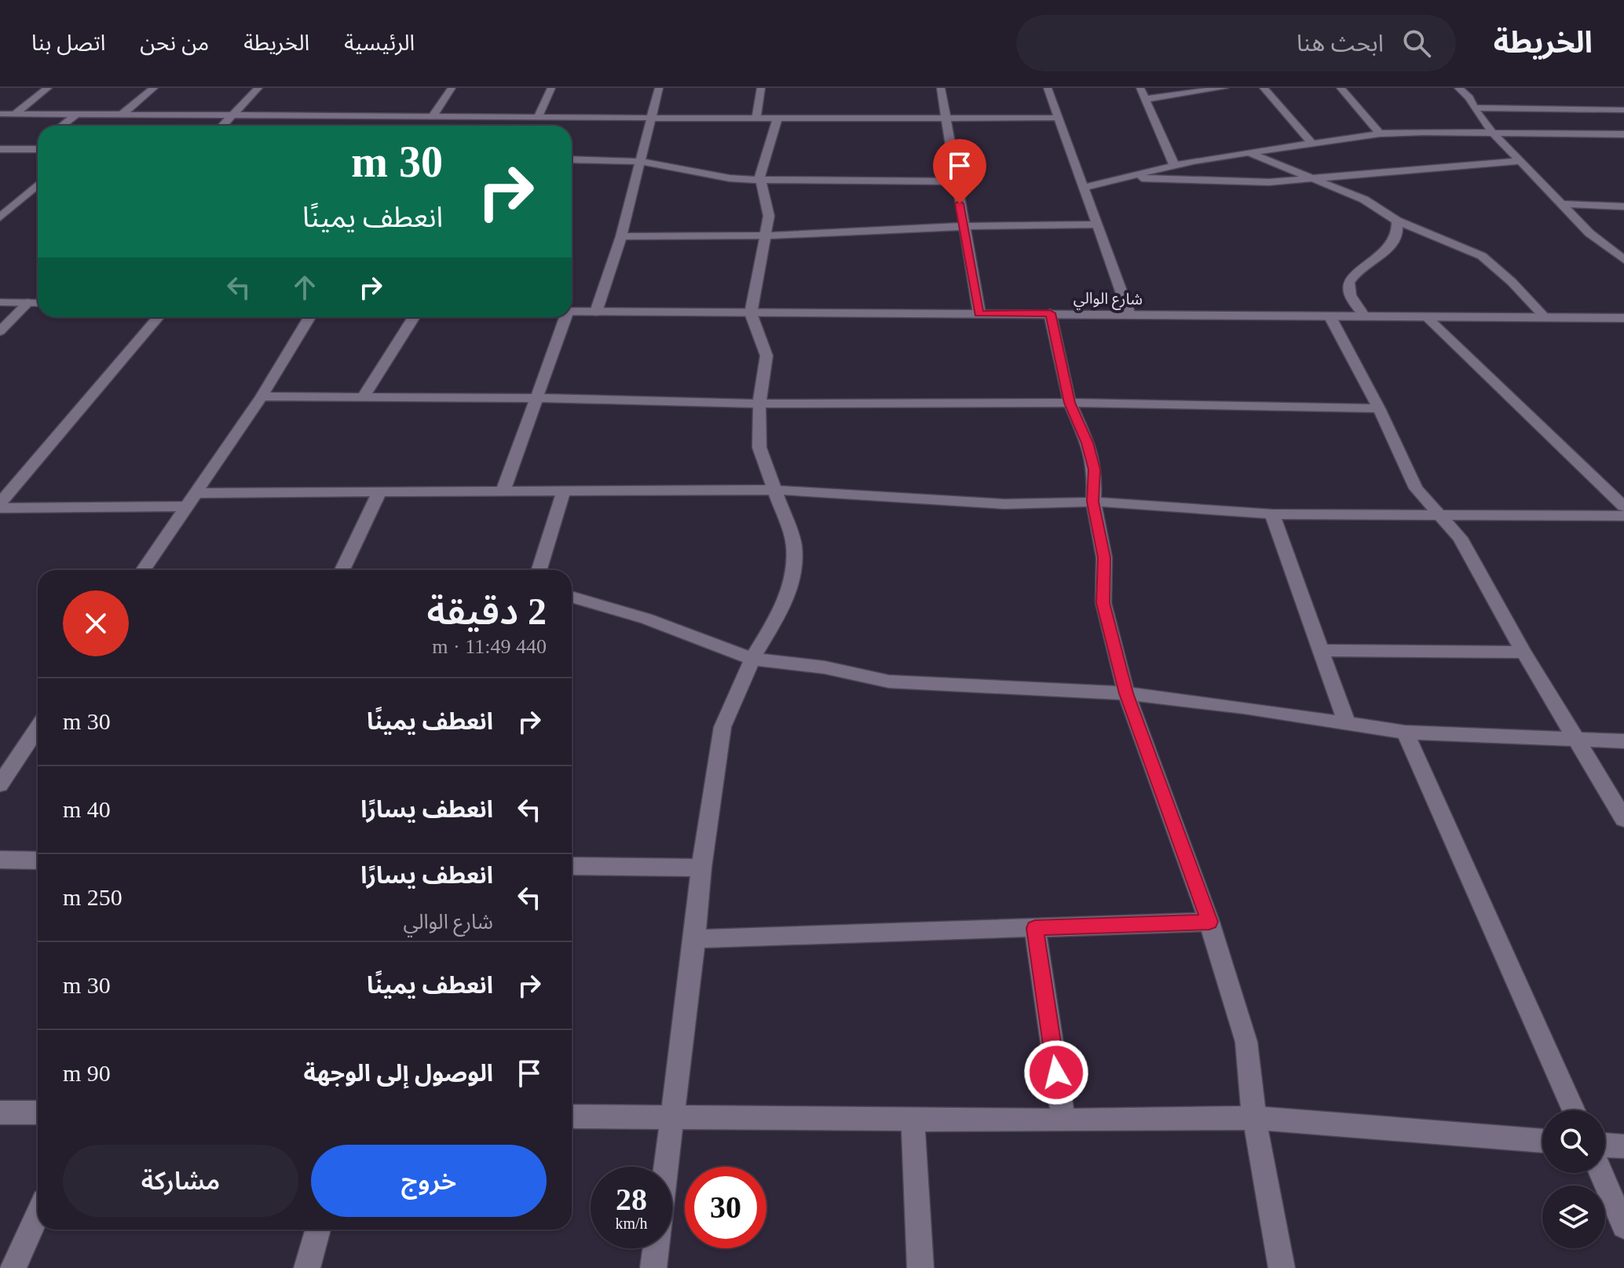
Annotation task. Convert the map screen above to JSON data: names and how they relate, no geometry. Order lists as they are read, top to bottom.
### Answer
{
  "streets": {
    "street": ["شارع الوالي"]
  },
  "page": {
    "header": "الخريطة",
    "search": "ابحث هنا",
    "nav": [
      "الرئيسية",
      "الخريطة",
      "من نحن",
      "اتصل بنا"
    ],
    "turn": ["30 m", "انعطف يمينًا"],
    "heading": ["2 دقيقة", "440 m · 11:49"],
    "list": [
      {
        "name": "انعطف يمينًا",
        "value": "30 m"
      },
      {
        "name": "انعطف يسارًا",
        "value": "40 m"
      },
      {
        "name": "انعطف يسارًا",
        "note": "شارع الوالي",
        "value": "250 m"
      },
      {
        "name": "انعطف يمينًا",
        "value": "30 m"
      },
      {
        "name": "الوصول إلى الوجهة",
        "value": "90 m"
      }
    ],
    "buttons": ["خروج", "مشاركة"],
    "speed": "28 km/h",
    "limit": "30"
  }
}
